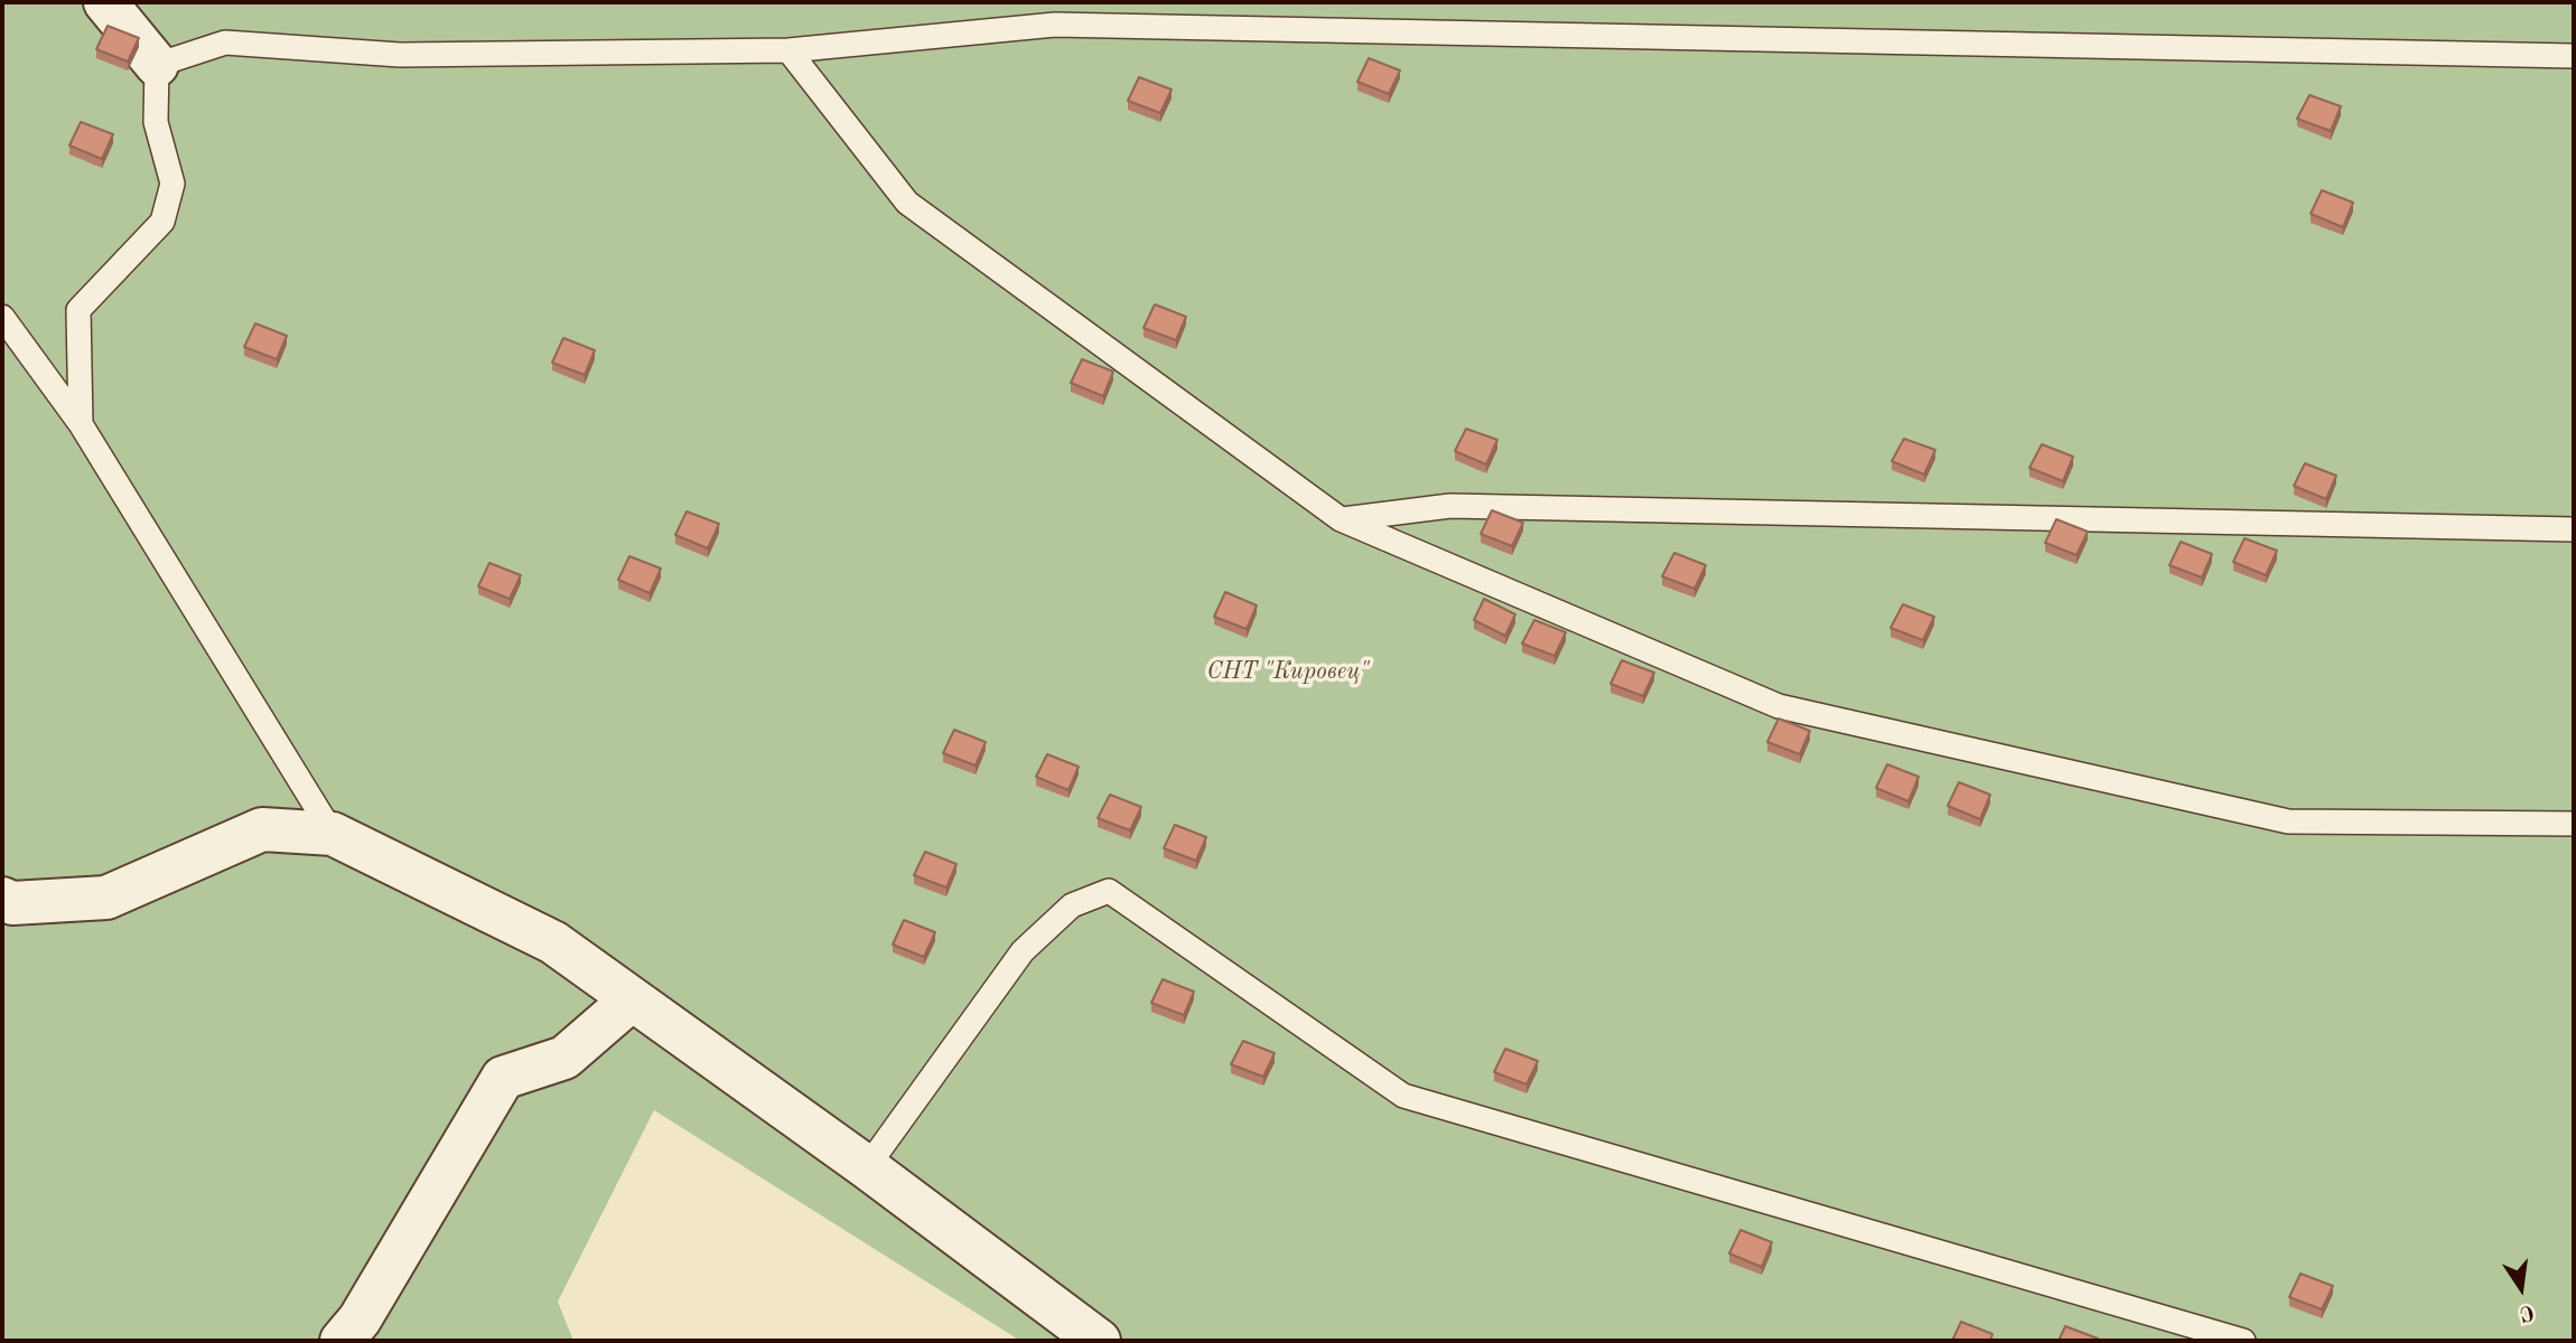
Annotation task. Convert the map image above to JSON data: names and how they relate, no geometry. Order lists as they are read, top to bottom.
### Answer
{
  "parks": ["СНТ \"Кировец\""],
  "north": "bottom"
}
